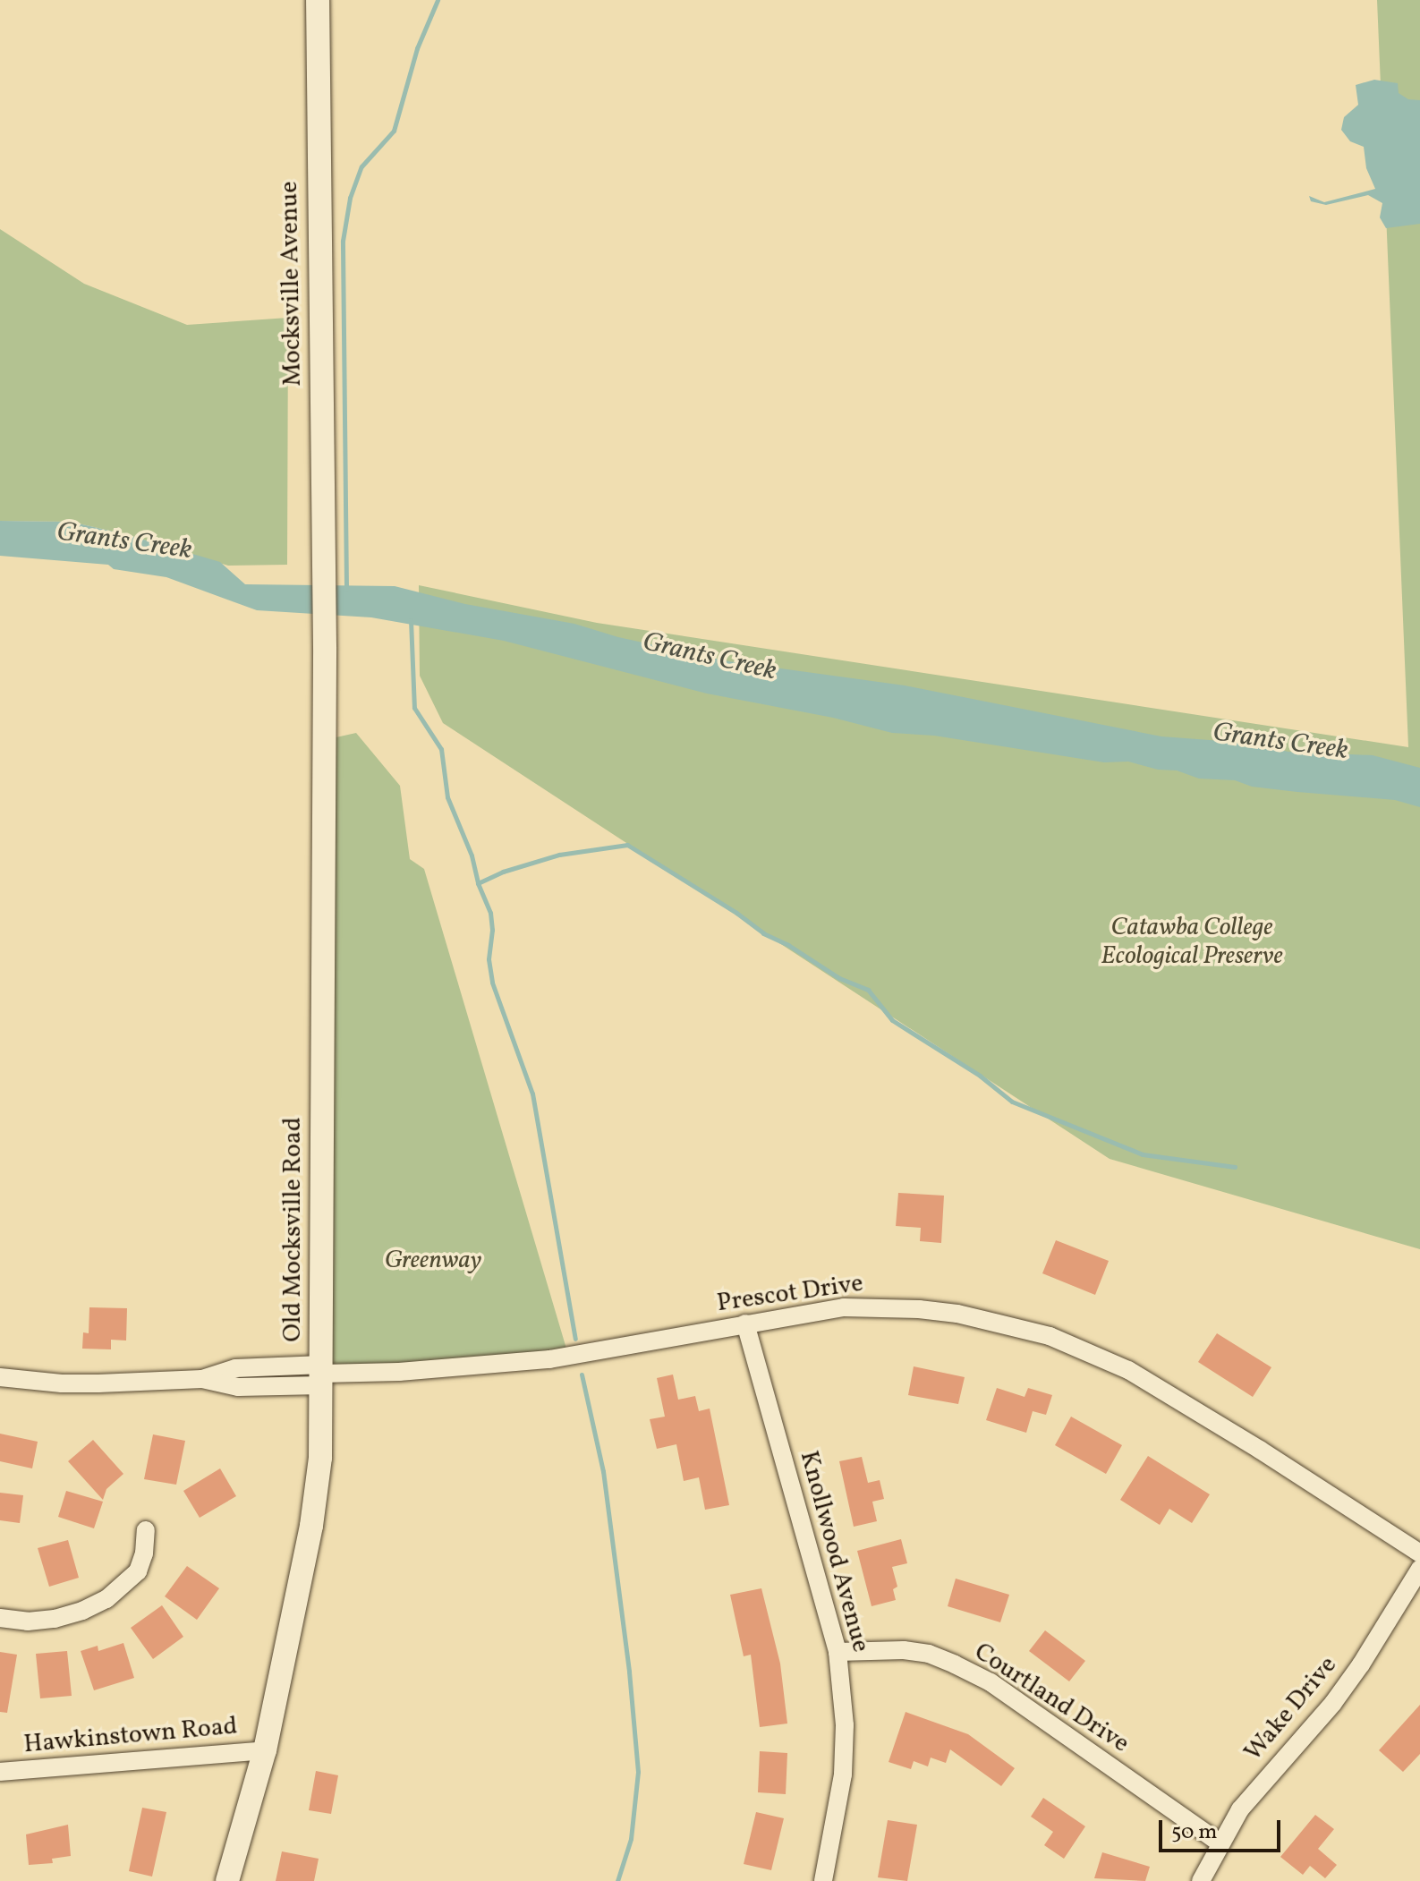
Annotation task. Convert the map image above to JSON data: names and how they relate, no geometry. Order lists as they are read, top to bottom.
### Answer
{
  "streets": {
    "street": [
      "Mocksville Avenue",
      "Old Mocksville Road",
      "Prescot Drive",
      "Knollwood Avenue",
      "Courtland Drive",
      "Wake Drive",
      "Hawkinstown Road"
    ]
  },
  "crossings": [
    ["Mocksville Avenue", "Old Mocksville Road"],
    ["Old Mocksville Road", "Prescot Drive"],
    ["Old Mocksville Road", "Hawkinstown Road"],
    ["Prescot Drive", "Knollwood Avenue"],
    ["Knollwood Avenue", "Courtland Drive"],
    ["Courtland Drive", "Wake Drive"]
  ],
  "water": ["Grants Creek"],
  "parks": ["Catawba College Ecological Preserve", "Greenway"],
  "scale_bar": "50 m"
}
